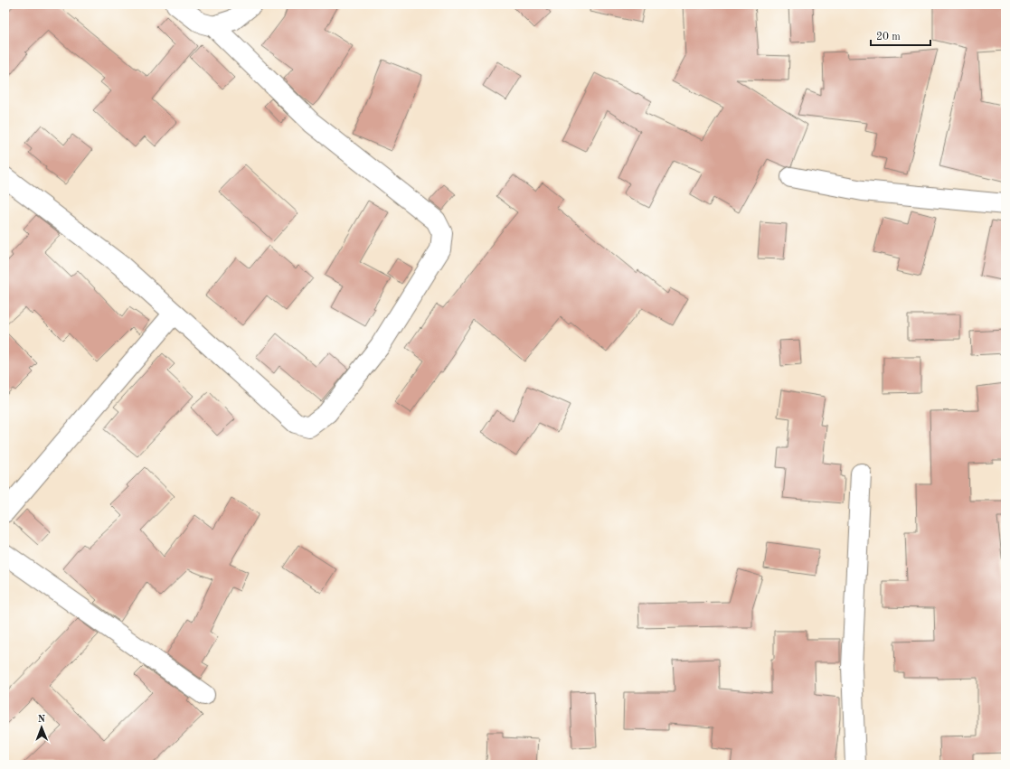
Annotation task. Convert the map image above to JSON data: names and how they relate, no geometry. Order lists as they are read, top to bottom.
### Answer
{
  "scale_bar": "20 m",
  "north": "top"
}
